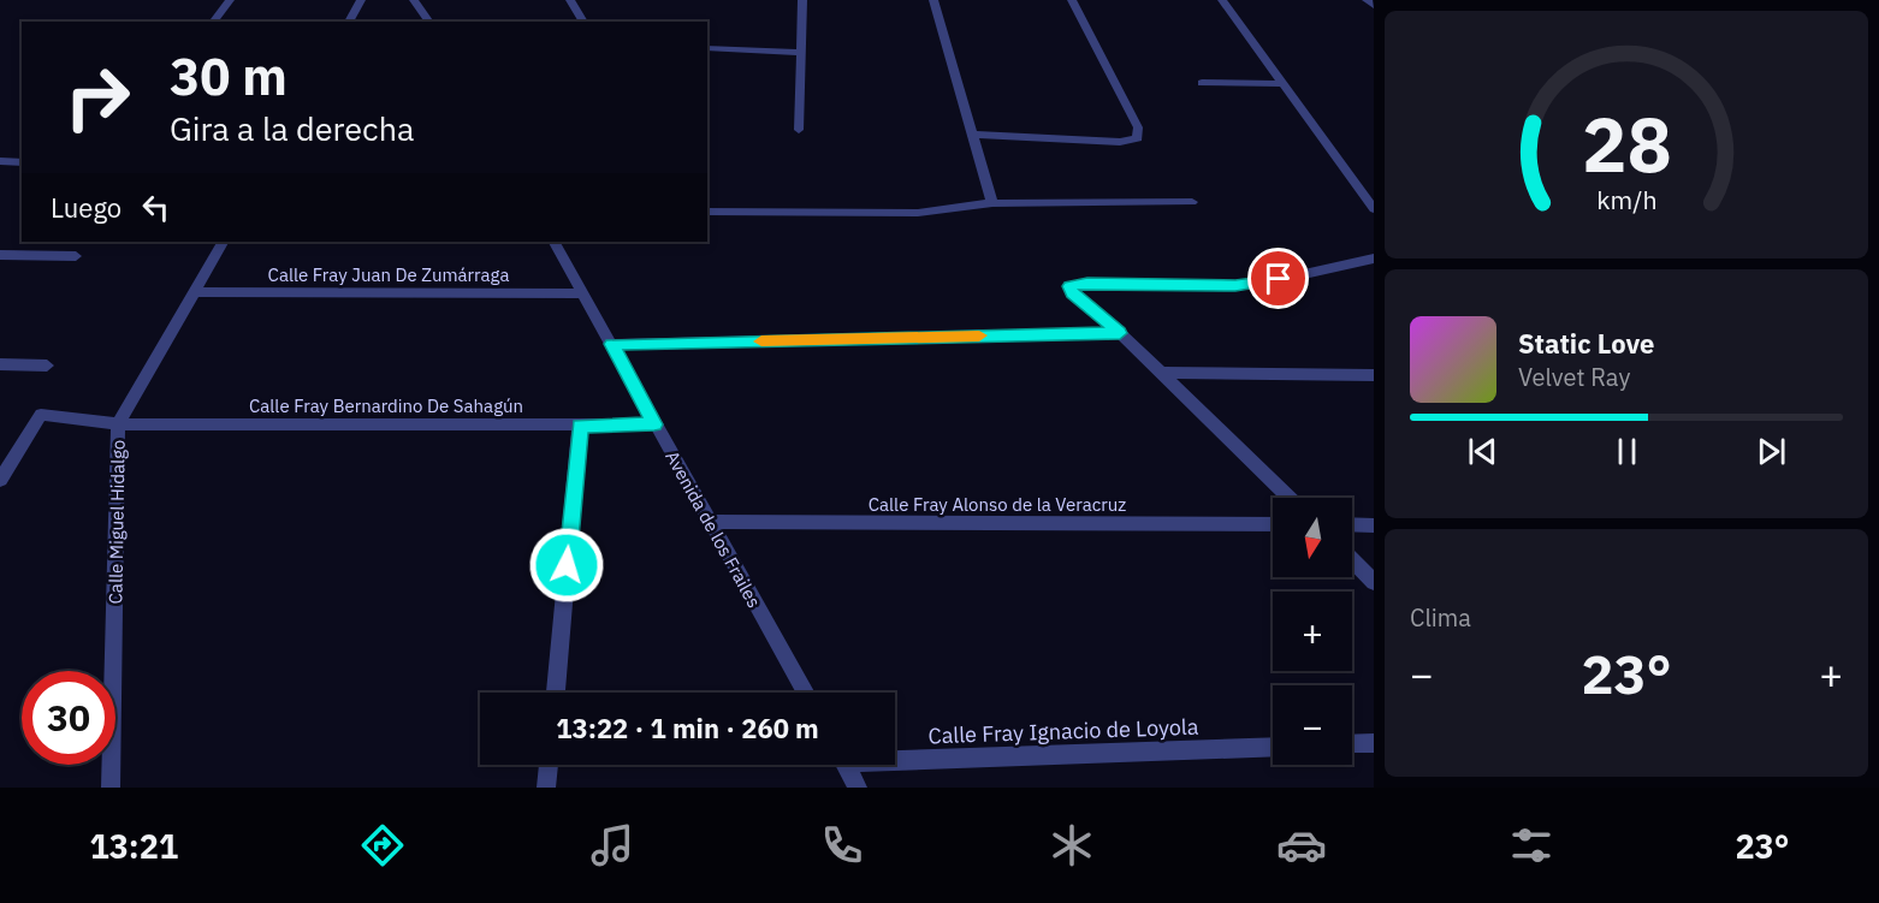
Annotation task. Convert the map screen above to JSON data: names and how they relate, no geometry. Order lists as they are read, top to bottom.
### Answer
{
  "streets": {
    "street": [
      "Calle Fray Juan De Zumárraga",
      "Calle Fray Bernardino De Sahagún",
      "Calle Fray Alonso de la Veracruz",
      "Calle Miguel Hidalgo",
      "Avenida de los Frailes",
      "Calle Fray Ignacio de Loyola"
    ]
  },
  "crossings": [
    ["Calle Fray Juan De Zumárraga", "Calle Miguel Hidalgo"],
    ["Calle Fray Juan De Zumárraga", "Avenida de los Frailes"],
    ["Calle Fray Bernardino De Sahagún", "Calle Miguel Hidalgo"],
    ["Calle Fray Bernardino De Sahagún", "Avenida de los Frailes"],
    ["Calle Fray Alonso de la Veracruz", "Avenida de los Frailes"]
  ],
  "north": "bottom",
  "page": {
    "turn": ["30 m", "Gira a la derecha"],
    "then": "Luego",
    "song": ["Static Love", "Velvet Ray"],
    "map_buttons": ["+", "−"],
    "tile": "Clima",
    "heat": ["−", "23°", "+"],
    "limit": "30",
    "trip": "13:22 · 1 min · 260 m",
    "tabs": ["13:21", "23°"],
    "gauge": ["28", "km/h"]
  }
}
